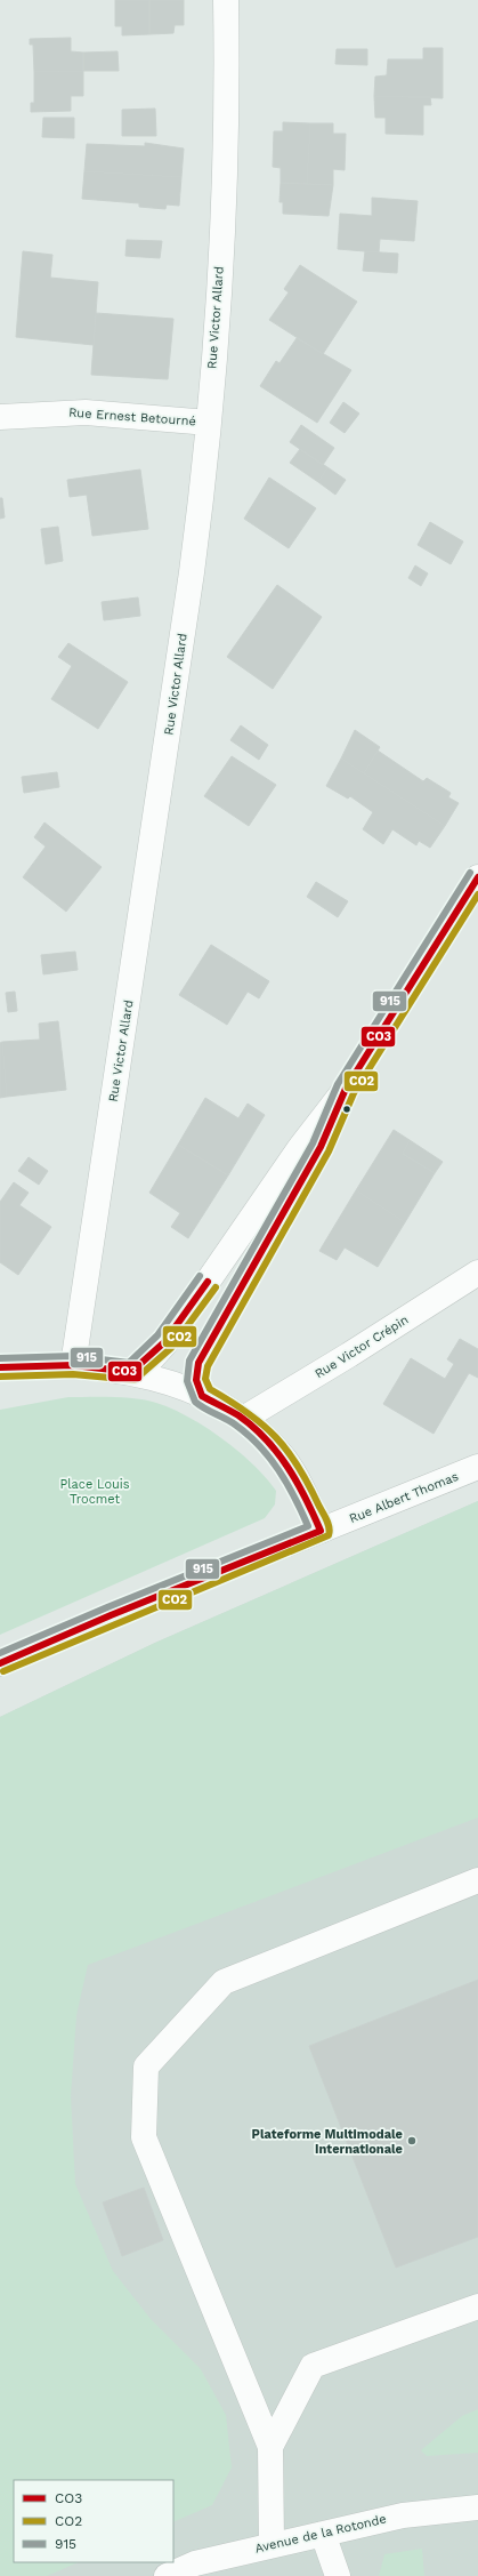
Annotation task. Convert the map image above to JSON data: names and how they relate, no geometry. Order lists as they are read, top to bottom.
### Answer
{
  "streets": {
    "street": [
      "Rue Victor Allard",
      "Rue Ernest Betourné",
      "Rue Victor Crépin",
      "Rue Albert Thomas",
      "Avenue de la Rotonde"
    ]
  },
  "crossings": [
    ["Rue Victor Allard", "Rue Ernest Betourné"]
  ],
  "parks": ["Place Louis Trocmet"],
  "places": ["Plateforme Multimodale Internationale"],
  "lines": ["transit line 915", "transit line CO3", "transit line CO2"],
  "legend": ["CO3", "CO2", "915"]
}
